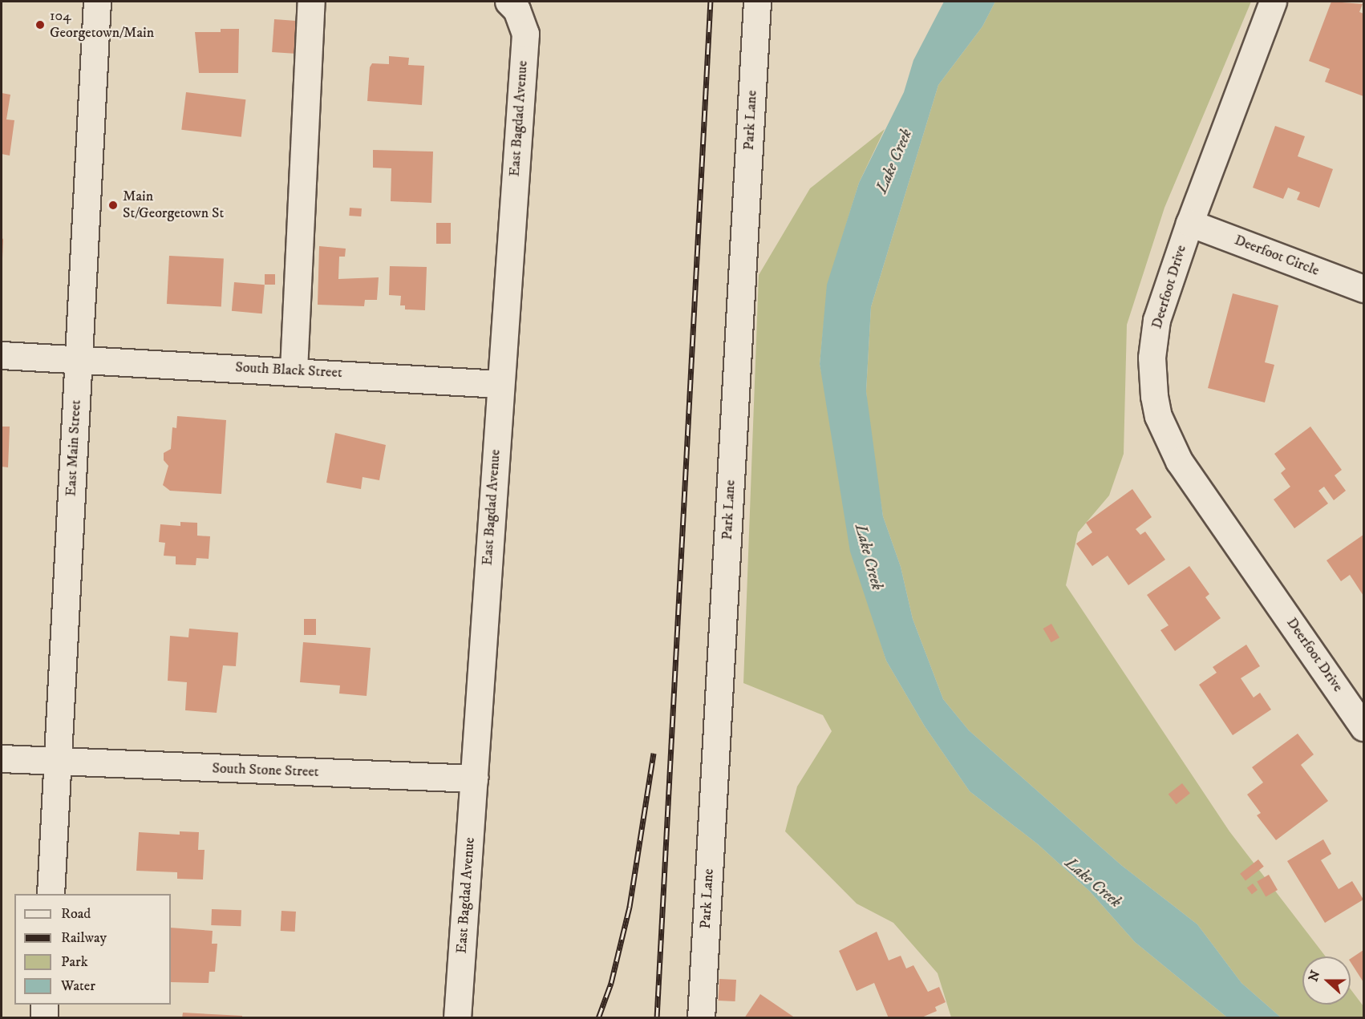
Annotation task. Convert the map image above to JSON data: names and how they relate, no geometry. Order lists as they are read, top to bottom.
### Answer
{
  "streets": {
    "street": [
      "East Bagdad Avenue",
      "Park Lane",
      "Deerfoot Circle",
      "Deerfoot Drive",
      "South Black Street",
      "East Main Street",
      "South Stone Street"
    ]
  },
  "crossings": [
    ["East Bagdad Avenue", "South Black Street"],
    ["East Bagdad Avenue", "South Stone Street"],
    ["Deerfoot Circle", "Deerfoot Drive"],
    ["South Black Street", "East Main Street"],
    ["East Main Street", "South Stone Street"]
  ],
  "water": ["Lake Creek"],
  "places": ["104 Georgetown/Main", "Main St/Georgetown St"],
  "legend": [
    "Road",
    "Railway",
    "Park",
    "Water"
  ],
  "north": "left"
}
